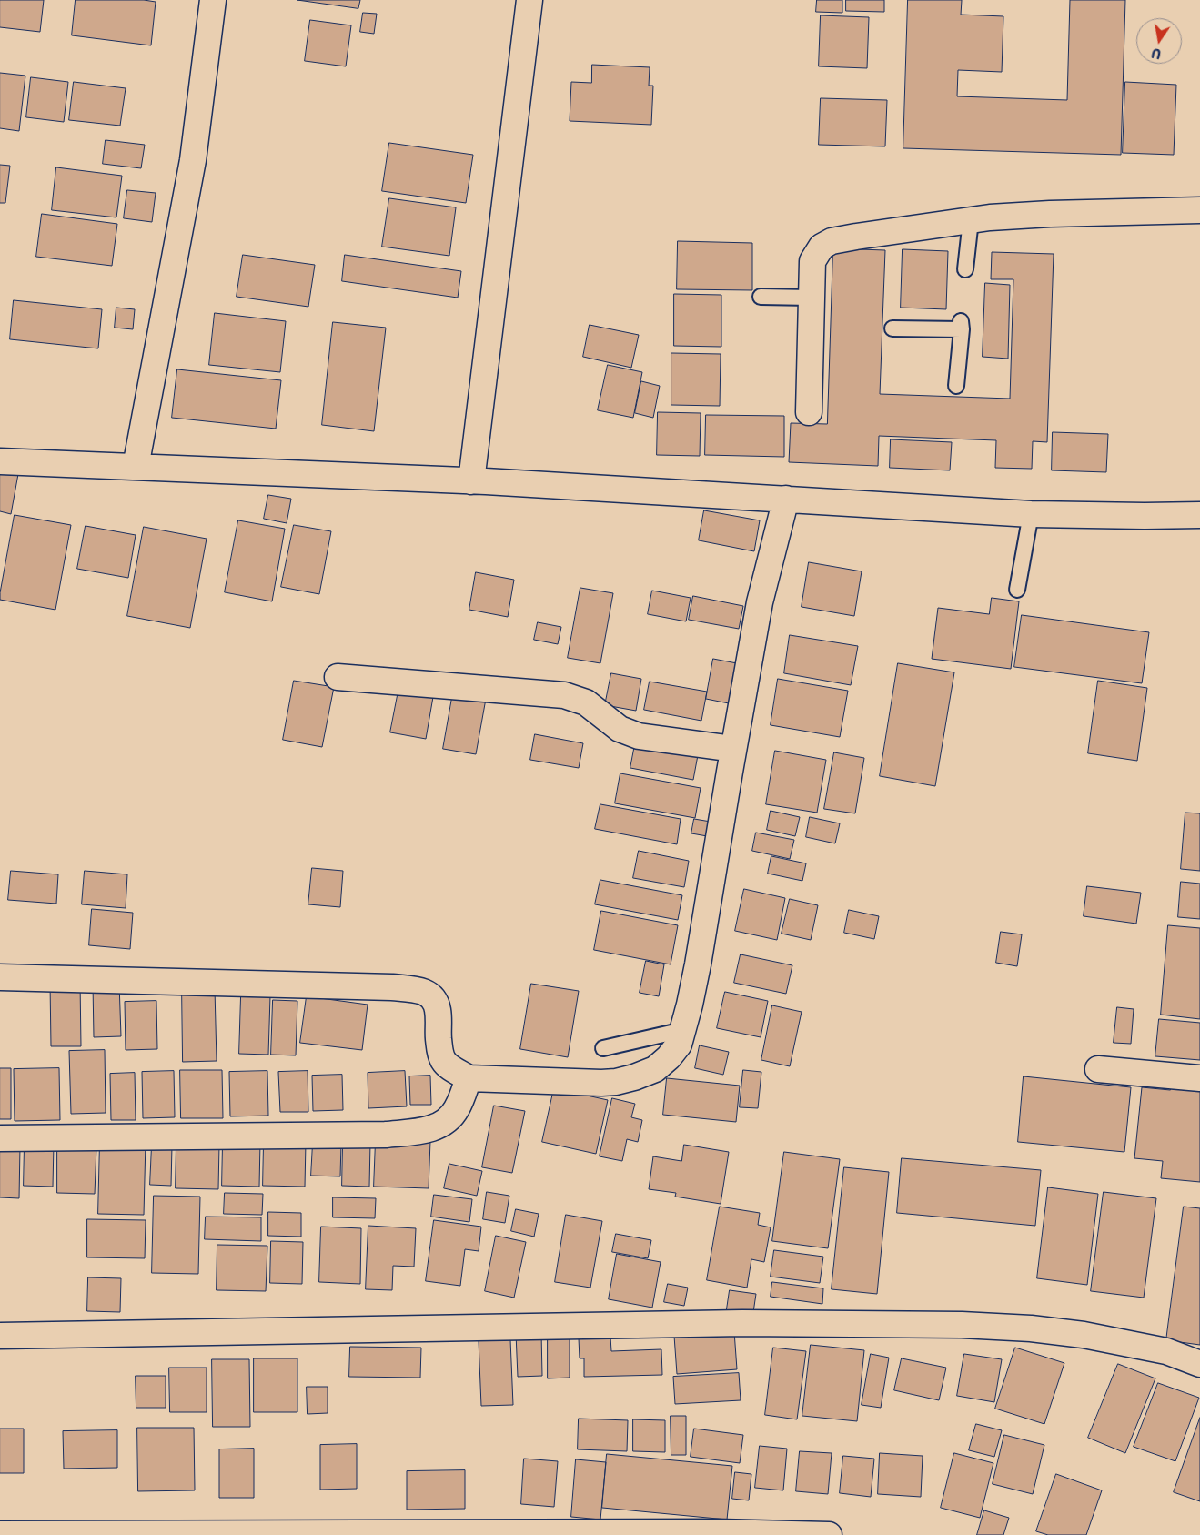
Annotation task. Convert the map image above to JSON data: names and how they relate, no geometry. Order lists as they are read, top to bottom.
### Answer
{
  "north": "bottom"
}
